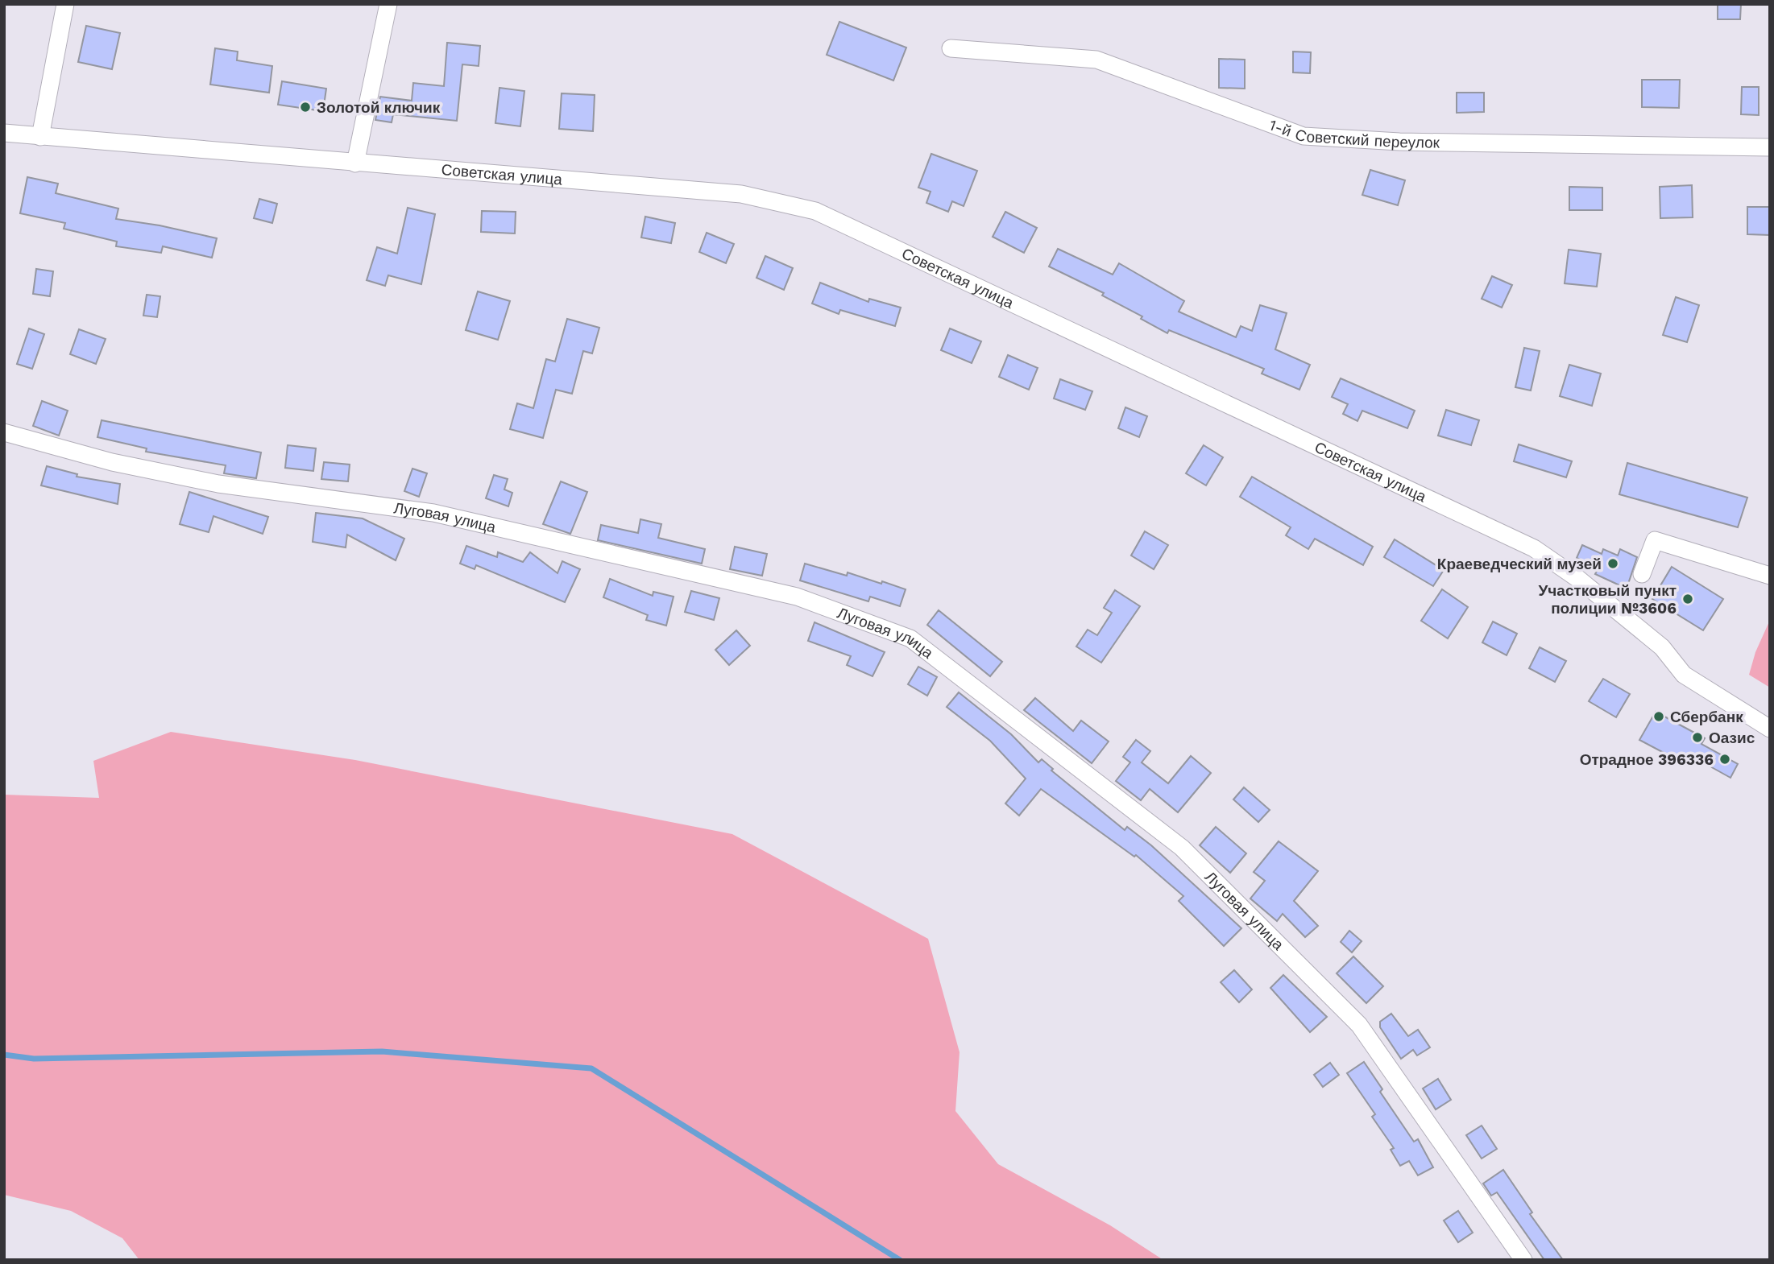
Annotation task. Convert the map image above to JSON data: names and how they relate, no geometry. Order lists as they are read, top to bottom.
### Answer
{
  "streets": {
    "street": ["1-й Советский переулок", "Советская улица", "Луговая улица"]
  },
  "places": [
    "Золотой ключик",
    "Краеведческий музей",
    "Участковый пункт полиции №3606",
    "Сбербанк",
    "Оазис",
    "Отрадное 396336"
  ]
}
